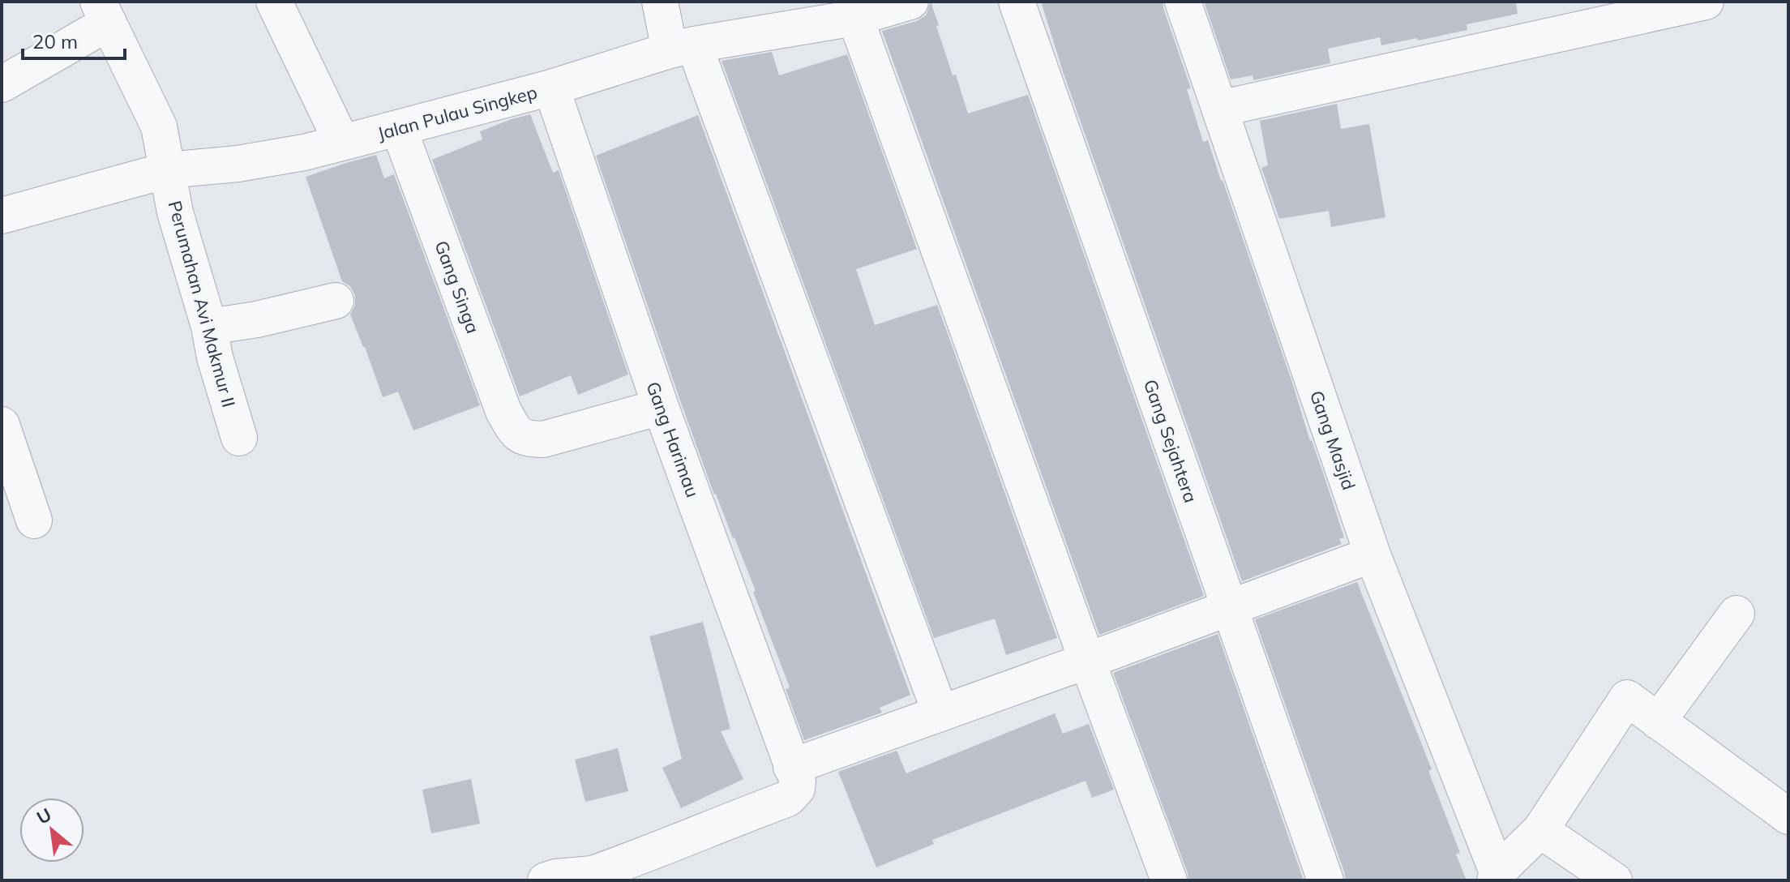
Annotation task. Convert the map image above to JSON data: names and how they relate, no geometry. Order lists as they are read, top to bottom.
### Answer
{
  "streets": {
    "street": [
      "Jalan Pulau Singkep",
      "Gang Singa",
      "Perumahan Avi Makmur II",
      "Gang Harimau",
      "Gang Masjid",
      "Gang Sejahtera"
    ]
  },
  "crossings": [
    ["Jalan Pulau Singkep", "Gang Singa"],
    ["Jalan Pulau Singkep", "Perumahan Avi Makmur II"],
    ["Jalan Pulau Singkep", "Gang Harimau"],
    ["Gang Singa", "Gang Harimau"]
  ],
  "scale_bar": "20 m",
  "north": "top left"
}
